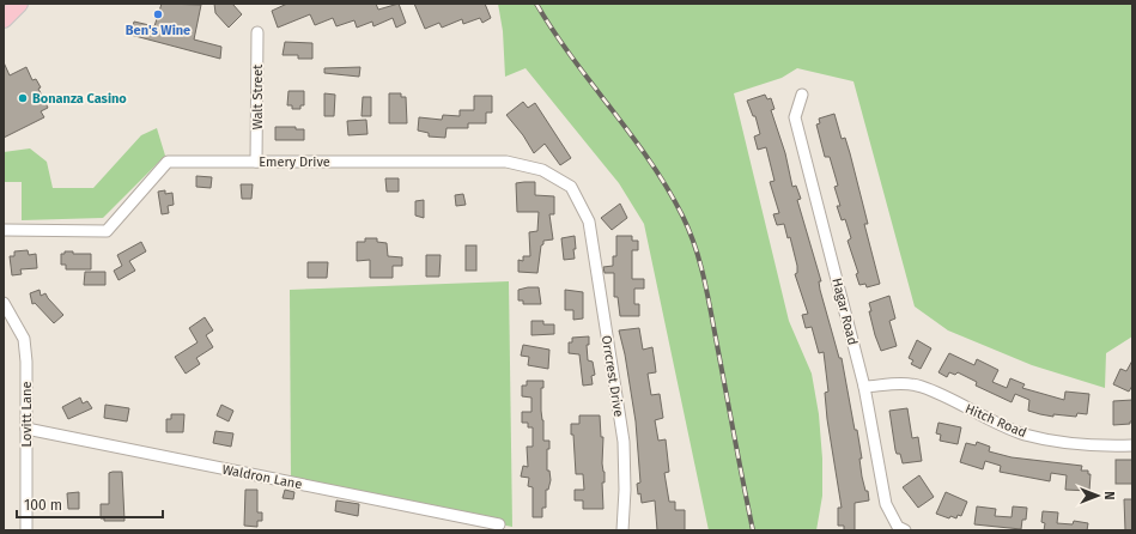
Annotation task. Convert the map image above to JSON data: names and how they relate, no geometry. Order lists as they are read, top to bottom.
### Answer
{
  "streets": {
    "street": [
      "Walt Street",
      "Emery Drive",
      "Hagar Road",
      "Orrcrest Drive",
      "Lovitt Lane",
      "Hitch Road",
      "Waldron Lane"
    ]
  },
  "crossings": [
    ["Walt Street", "Emery Drive"],
    ["Emery Drive", "Orrcrest Drive"],
    ["Hagar Road", "Hitch Road"],
    ["Lovitt Lane", "Waldron Lane"]
  ],
  "places": ["Ben's Wine", "Bonanza Casino"],
  "scale_bar": "100 m",
  "north": "right"
}
